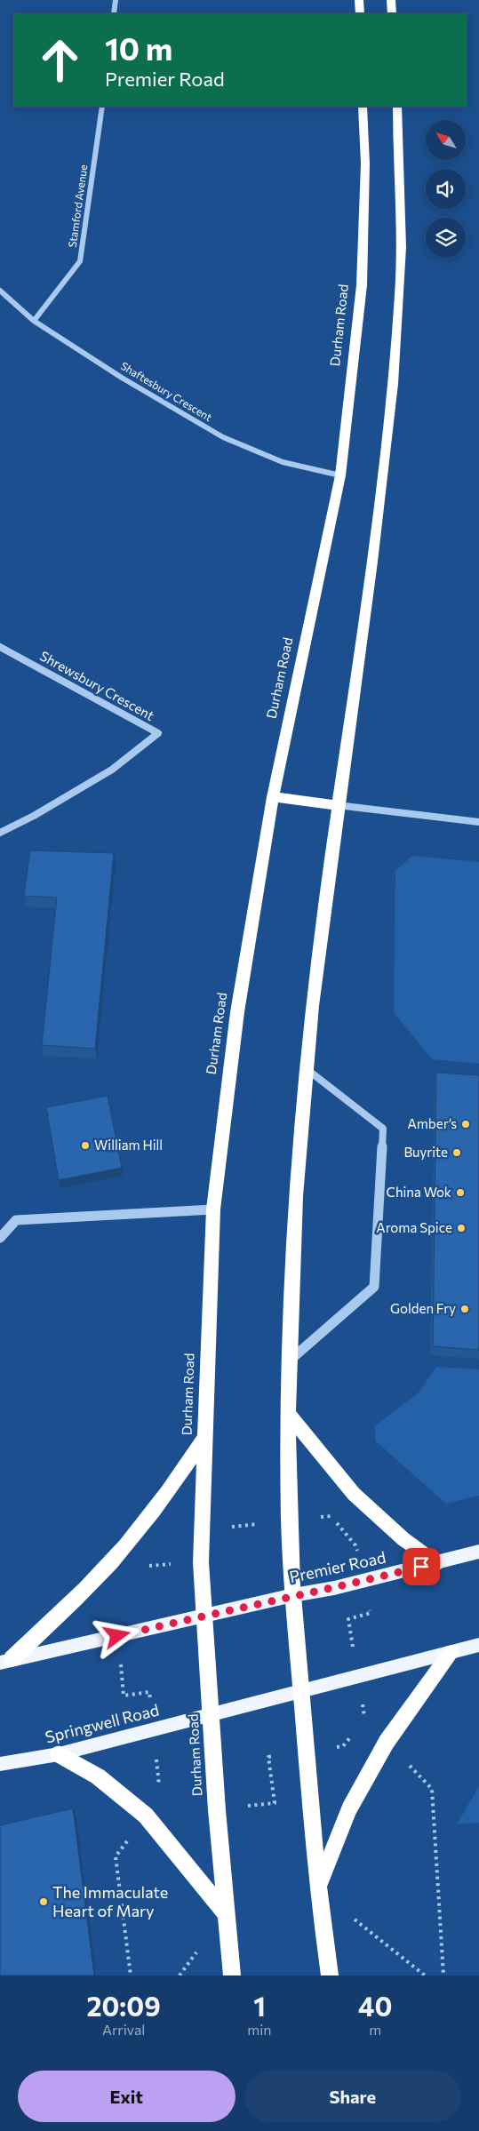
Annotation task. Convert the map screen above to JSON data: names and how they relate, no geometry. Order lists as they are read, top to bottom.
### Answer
{
  "streets": {
    "highway": ["Durham Road"],
    "main road": ["Premier Road", "Springwell Road"],
    "street": ["Stamford Avenue", "Shaftesbury Crescent", "Shrewsbury Crescent"]
  },
  "crossings": [
    ["Stamford Avenue", "Shaftesbury Crescent"],
    ["Durham Road", "Shaftesbury Crescent"],
    ["Durham Road", "Premier Road"],
    ["Durham Road", "Springwell Road"]
  ],
  "places": [
    "Amber’s",
    "William Hill",
    "Buyrite",
    "China Wok",
    "Aroma Spice",
    "Golden Fry",
    "The Immaculate Heart of Mary"
  ],
  "north": "top left",
  "page": {
    "turn": ["10 m", "Premier Road"],
    "eta": [
      "20:09",
      "Arrival",
      "1",
      "min",
      "40",
      "m"
    ],
    "buttons": ["Exit", "Share"]
  }
}
